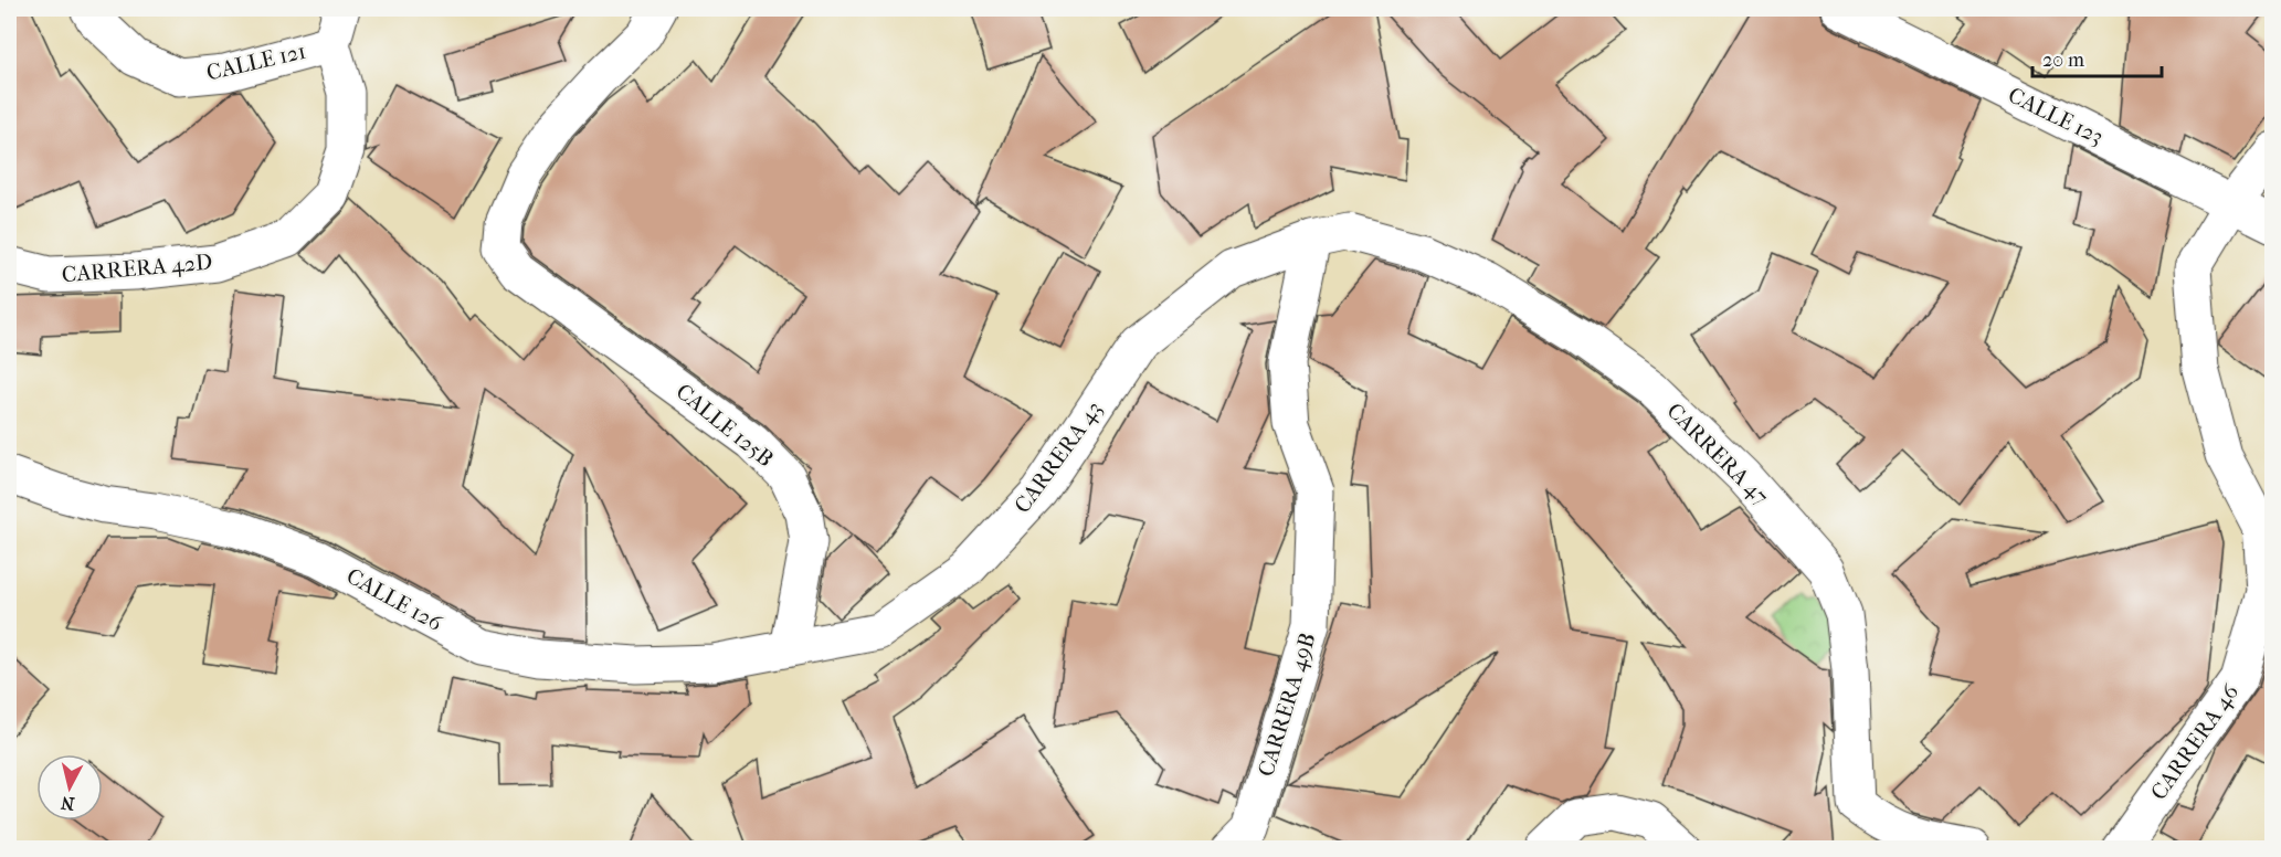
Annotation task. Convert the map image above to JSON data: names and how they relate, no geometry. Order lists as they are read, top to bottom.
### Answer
{
  "streets": {
    "street": [
      "CALLE 121",
      "CALLE 123",
      "CARRERA 42D",
      "CALLE 125B",
      "CARRERA 47",
      "CARRERA 43",
      "CALLE 126",
      "CARRERA 49B",
      "CARRERA 46"
    ]
  },
  "crossings": [
    ["CALLE 121", "CARRERA 42D"],
    ["CALLE 123", "CARRERA 46"],
    ["CALLE 125B", "CARRERA 43"],
    ["CALLE 125B", "CALLE 126"],
    ["CARRERA 47", "CARRERA 43"],
    ["CARRERA 47", "CARRERA 49B"],
    ["CARRERA 43", "CALLE 126"],
    ["CARRERA 43", "CARRERA 49B"]
  ],
  "scale_bar": "20 m",
  "north": "bottom"
}
